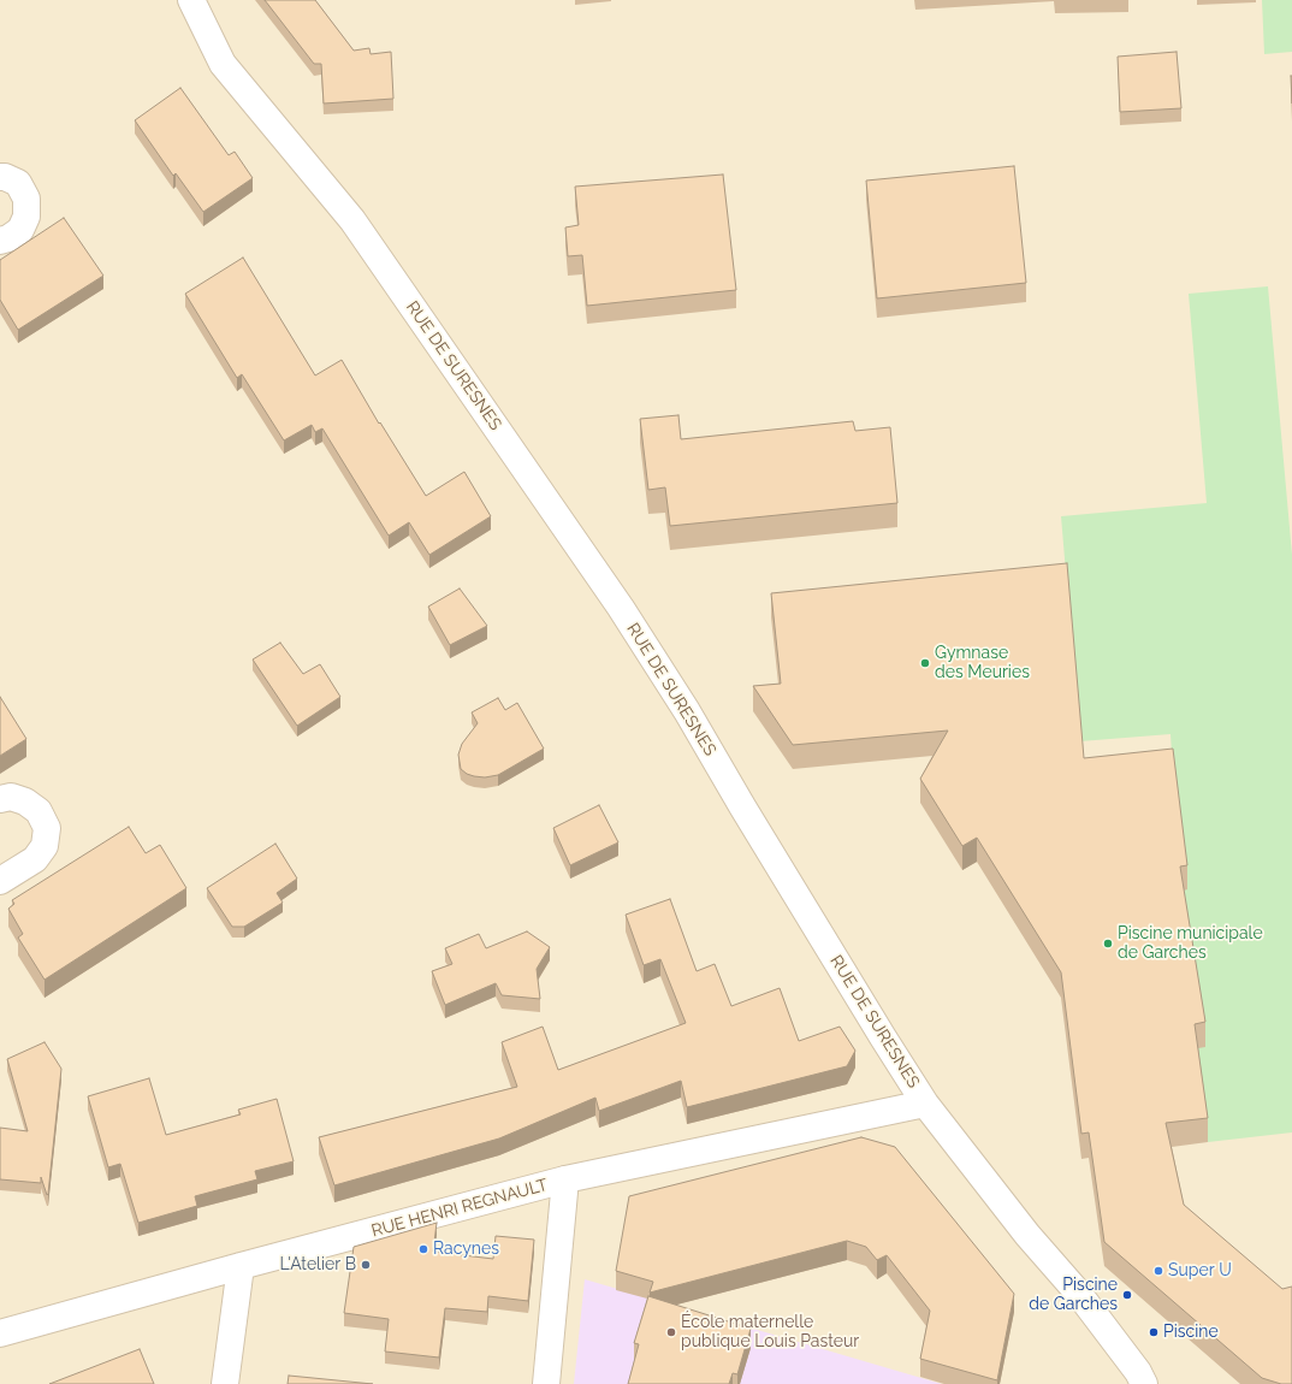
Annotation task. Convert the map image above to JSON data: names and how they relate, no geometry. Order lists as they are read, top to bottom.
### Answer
{
  "streets": {
    "street": ["RUE DE SURESNES", "RUE HENRI REGNAULT"]
  },
  "crossings": [
    ["RUE DE SURESNES", "RUE HENRI REGNAULT"]
  ],
  "places": [
    "Gymnase des Meuries",
    "Piscine municipale de Garches",
    "Racynes",
    "L'Atelier B",
    "Super U",
    "Piscine de Garches",
    "École maternelle publique Louis Pasteur",
    "Piscine"
  ]
}
